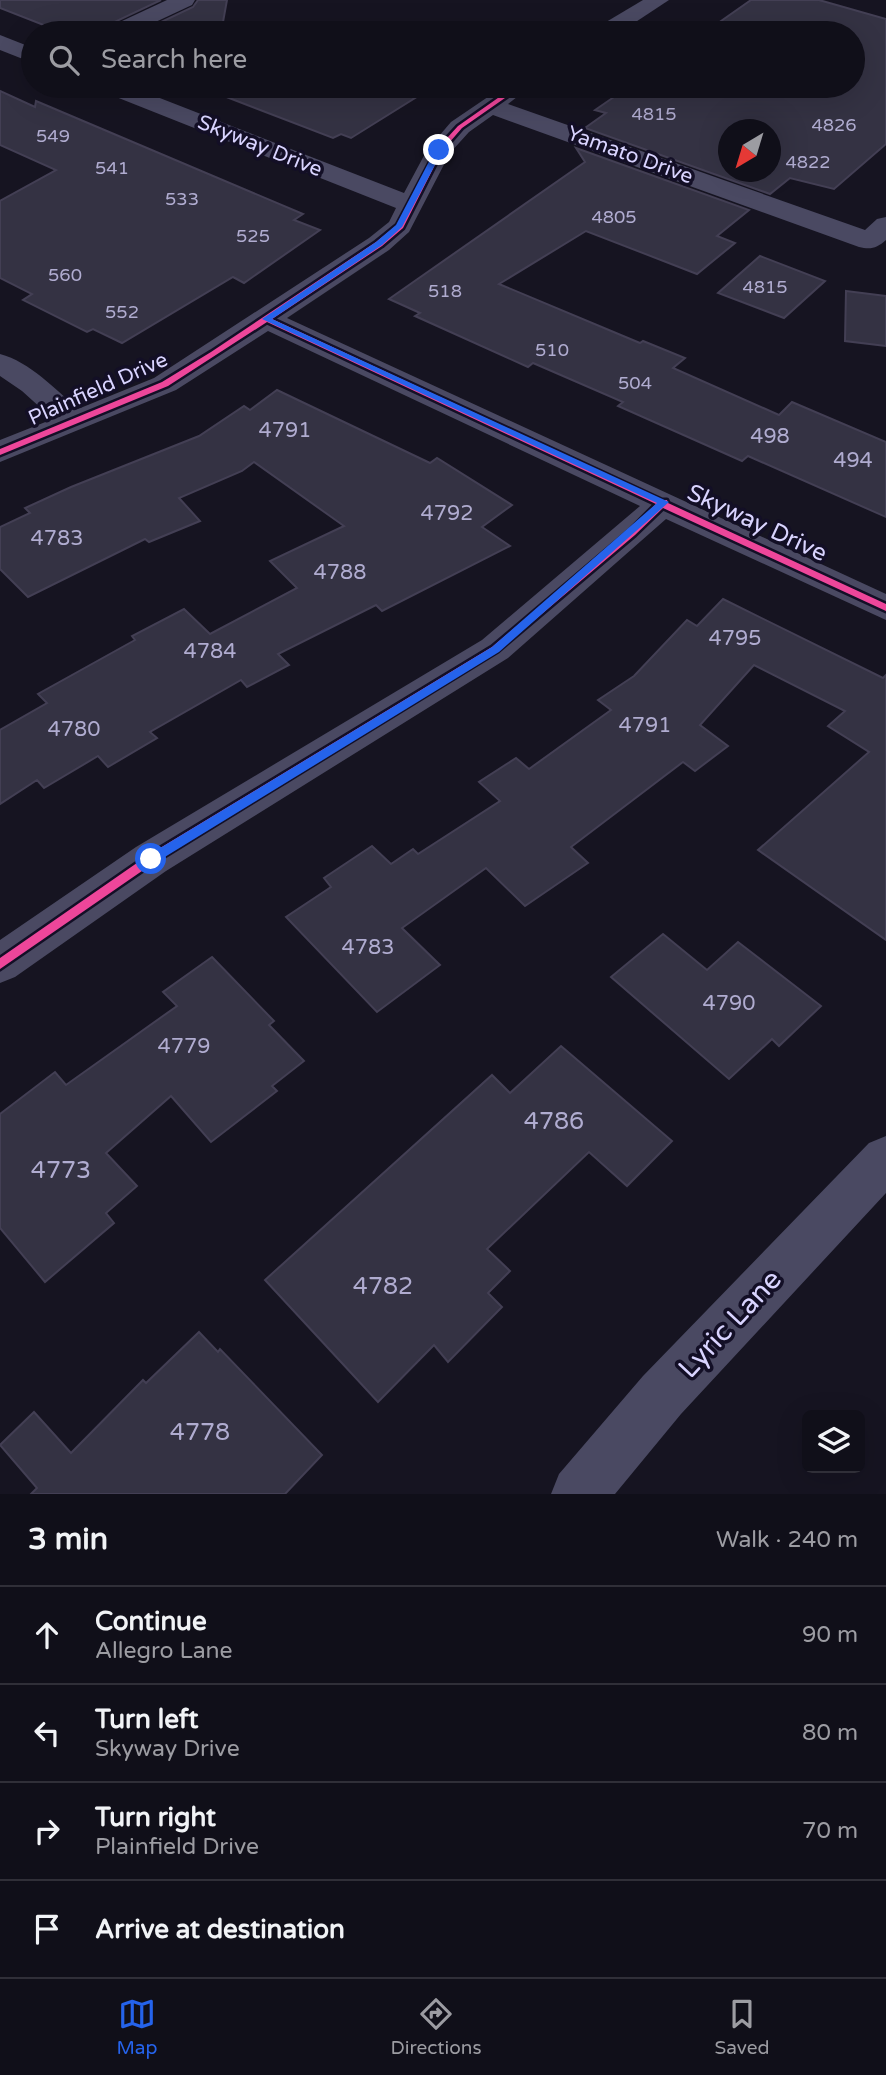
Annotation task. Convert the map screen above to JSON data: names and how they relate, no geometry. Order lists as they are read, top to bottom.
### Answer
{
  "streets": {
    "street": [
      "Skyway Drive",
      "Yamato Drive",
      "Plainfield Drive",
      "Lyric Lane"
    ]
  },
  "crossings": [
    ["Skyway Drive", "Plainfield Drive"],
    ["Yamato Drive", "Plainfield Drive"]
  ],
  "house_numbers": [
    "4815",
    "4826",
    "549",
    "4822",
    "541",
    "533",
    "4805",
    "525",
    "560",
    "4815",
    "518",
    "552",
    "510",
    "504",
    "4791",
    "498",
    "494",
    "4792",
    "4783",
    "4788",
    "4795",
    "4784",
    "4791",
    "4780",
    "4783",
    "4790",
    "4779",
    "4786",
    "4773",
    "4782",
    "4778"
  ],
  "north": "bottom left",
  "page": {
    "search": "Search here",
    "heading": ["3 min", "Walk · 240 m"],
    "list": [
      ["Continue", "Allegro Lane", "90 m"],
      ["Turn left", "Skyway Drive", "80 m"],
      ["Turn right", "Plainfield Drive", "70 m"],
      "Arrive at destination"
    ],
    "nav": ["Map", "Directions", "Saved"]
  }
}
